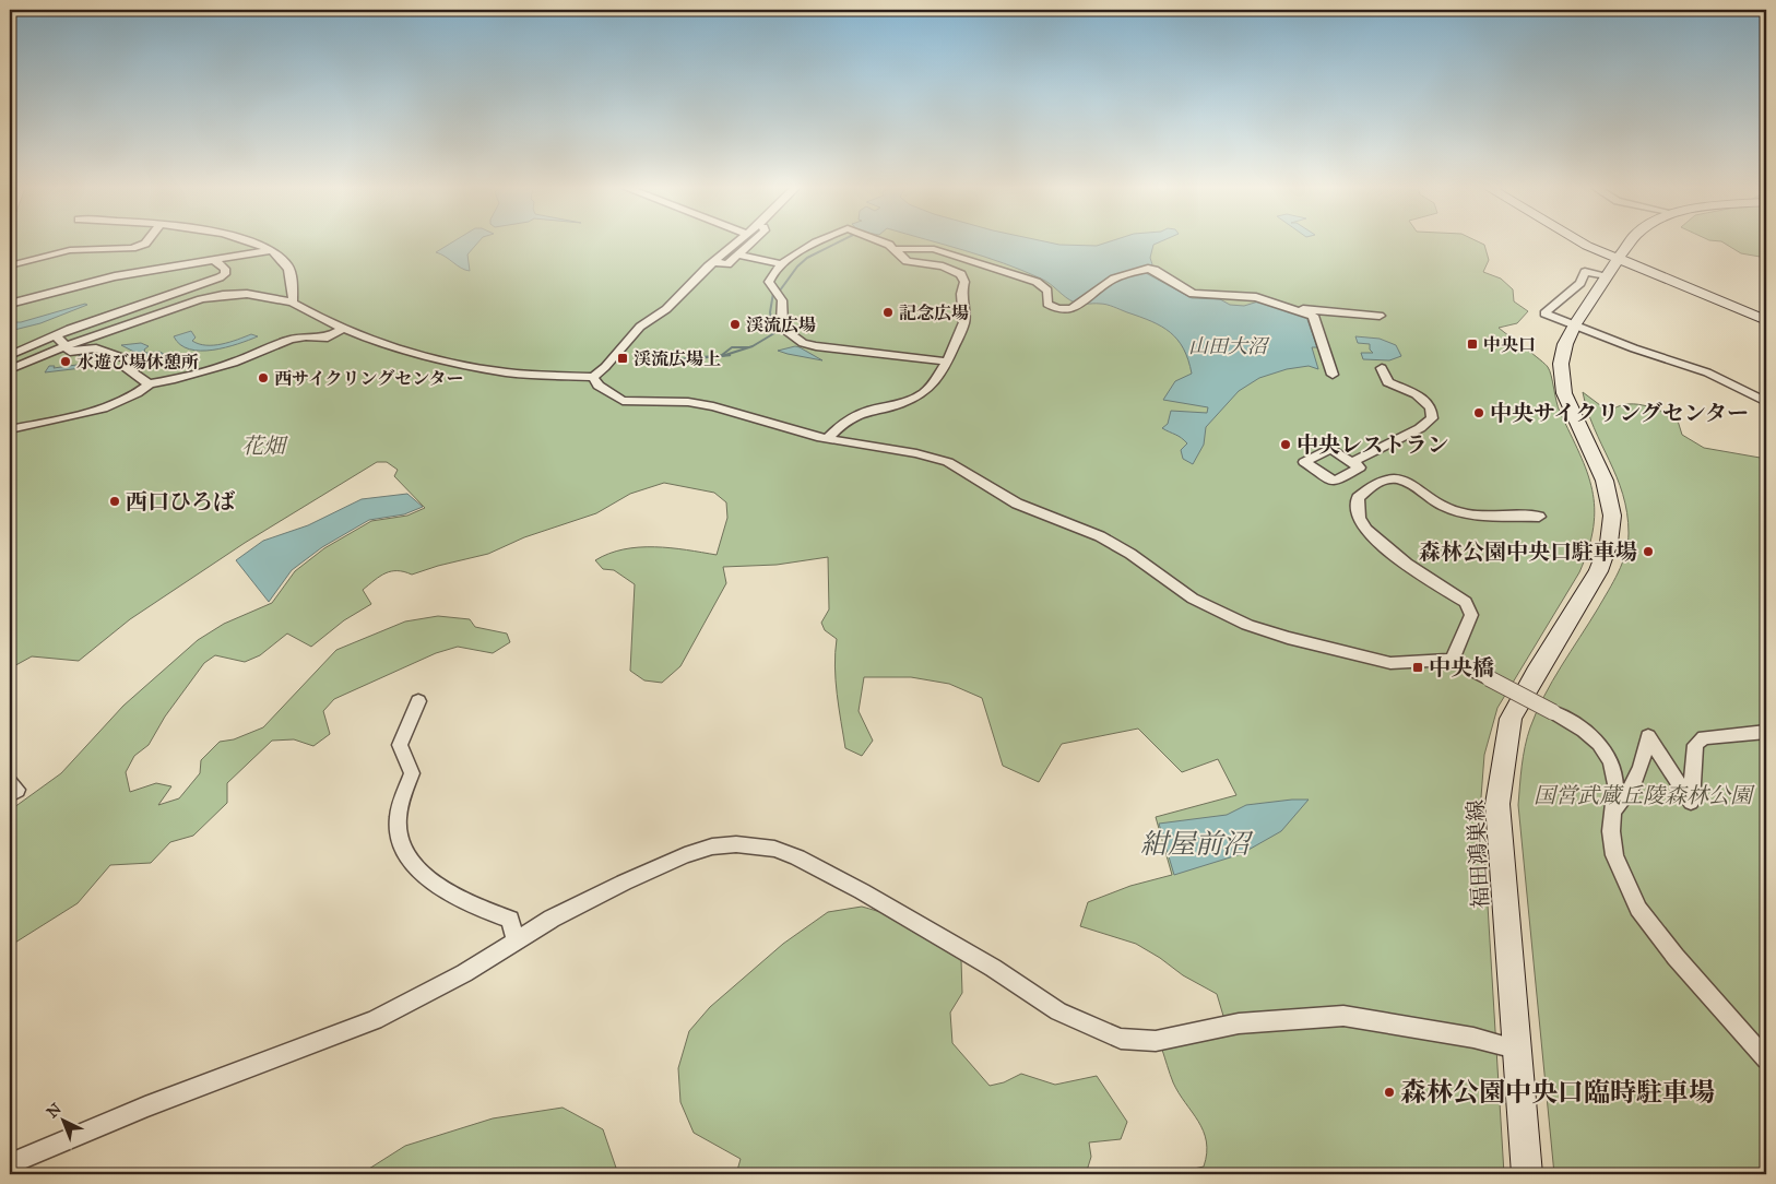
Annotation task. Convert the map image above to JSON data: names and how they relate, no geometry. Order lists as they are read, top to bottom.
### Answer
{
  "streets": {
    "main road": ["福田鴻巣線"]
  },
  "water": ["山田大沼", "紺屋前沼"],
  "parks": ["花畑", "国営武蔵丘陵森林公園"],
  "places": {
    "other": [
      "記念広場",
      "渓流広場",
      "水遊び場休憩所",
      "西サイクリングセンター",
      "中央サイクリングセンター",
      "中央レストラン",
      "西口ひろば",
      "森林公園中央口駐車場",
      "森林公園中央口臨時駐車場"
    ],
    "transit": ["中央口", "渓流広場上", "中央橋"]
  },
  "north": "top left"
}
